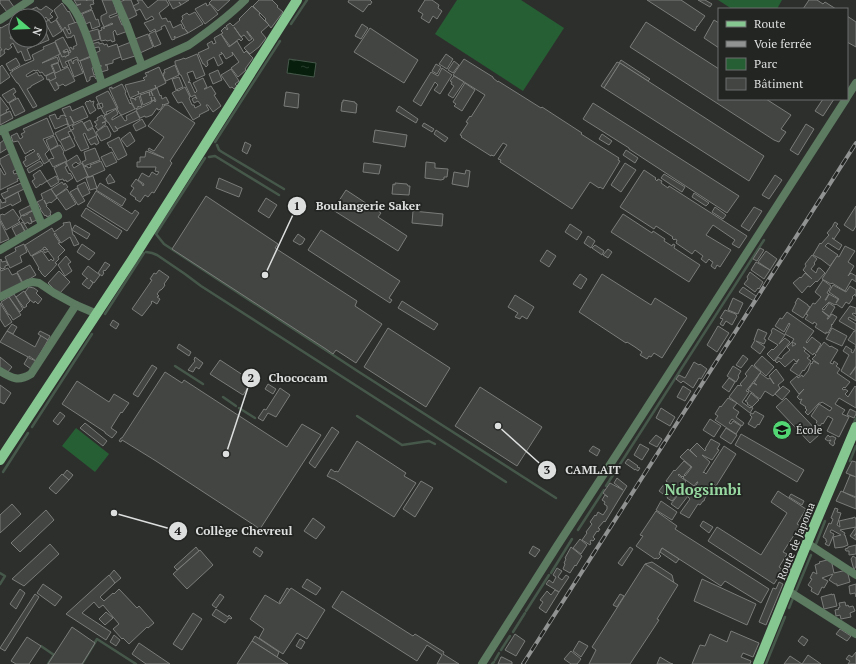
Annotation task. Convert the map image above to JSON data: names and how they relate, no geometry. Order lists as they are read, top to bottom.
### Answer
{
  "streets": {
    "main road": ["Route de Japoma"]
  },
  "districts": ["Ndogsimbi"],
  "places": {
    "other": [
      "Boulangerie Saker",
      "CAMLAIT",
      "Chococam",
      "Collège Chevreul"
    ],
    "school or university": ["École"]
  },
  "legend": [
    "Route",
    "Voie ferrée",
    "Parc",
    "Bâtiment"
  ],
  "north": "right"
}
